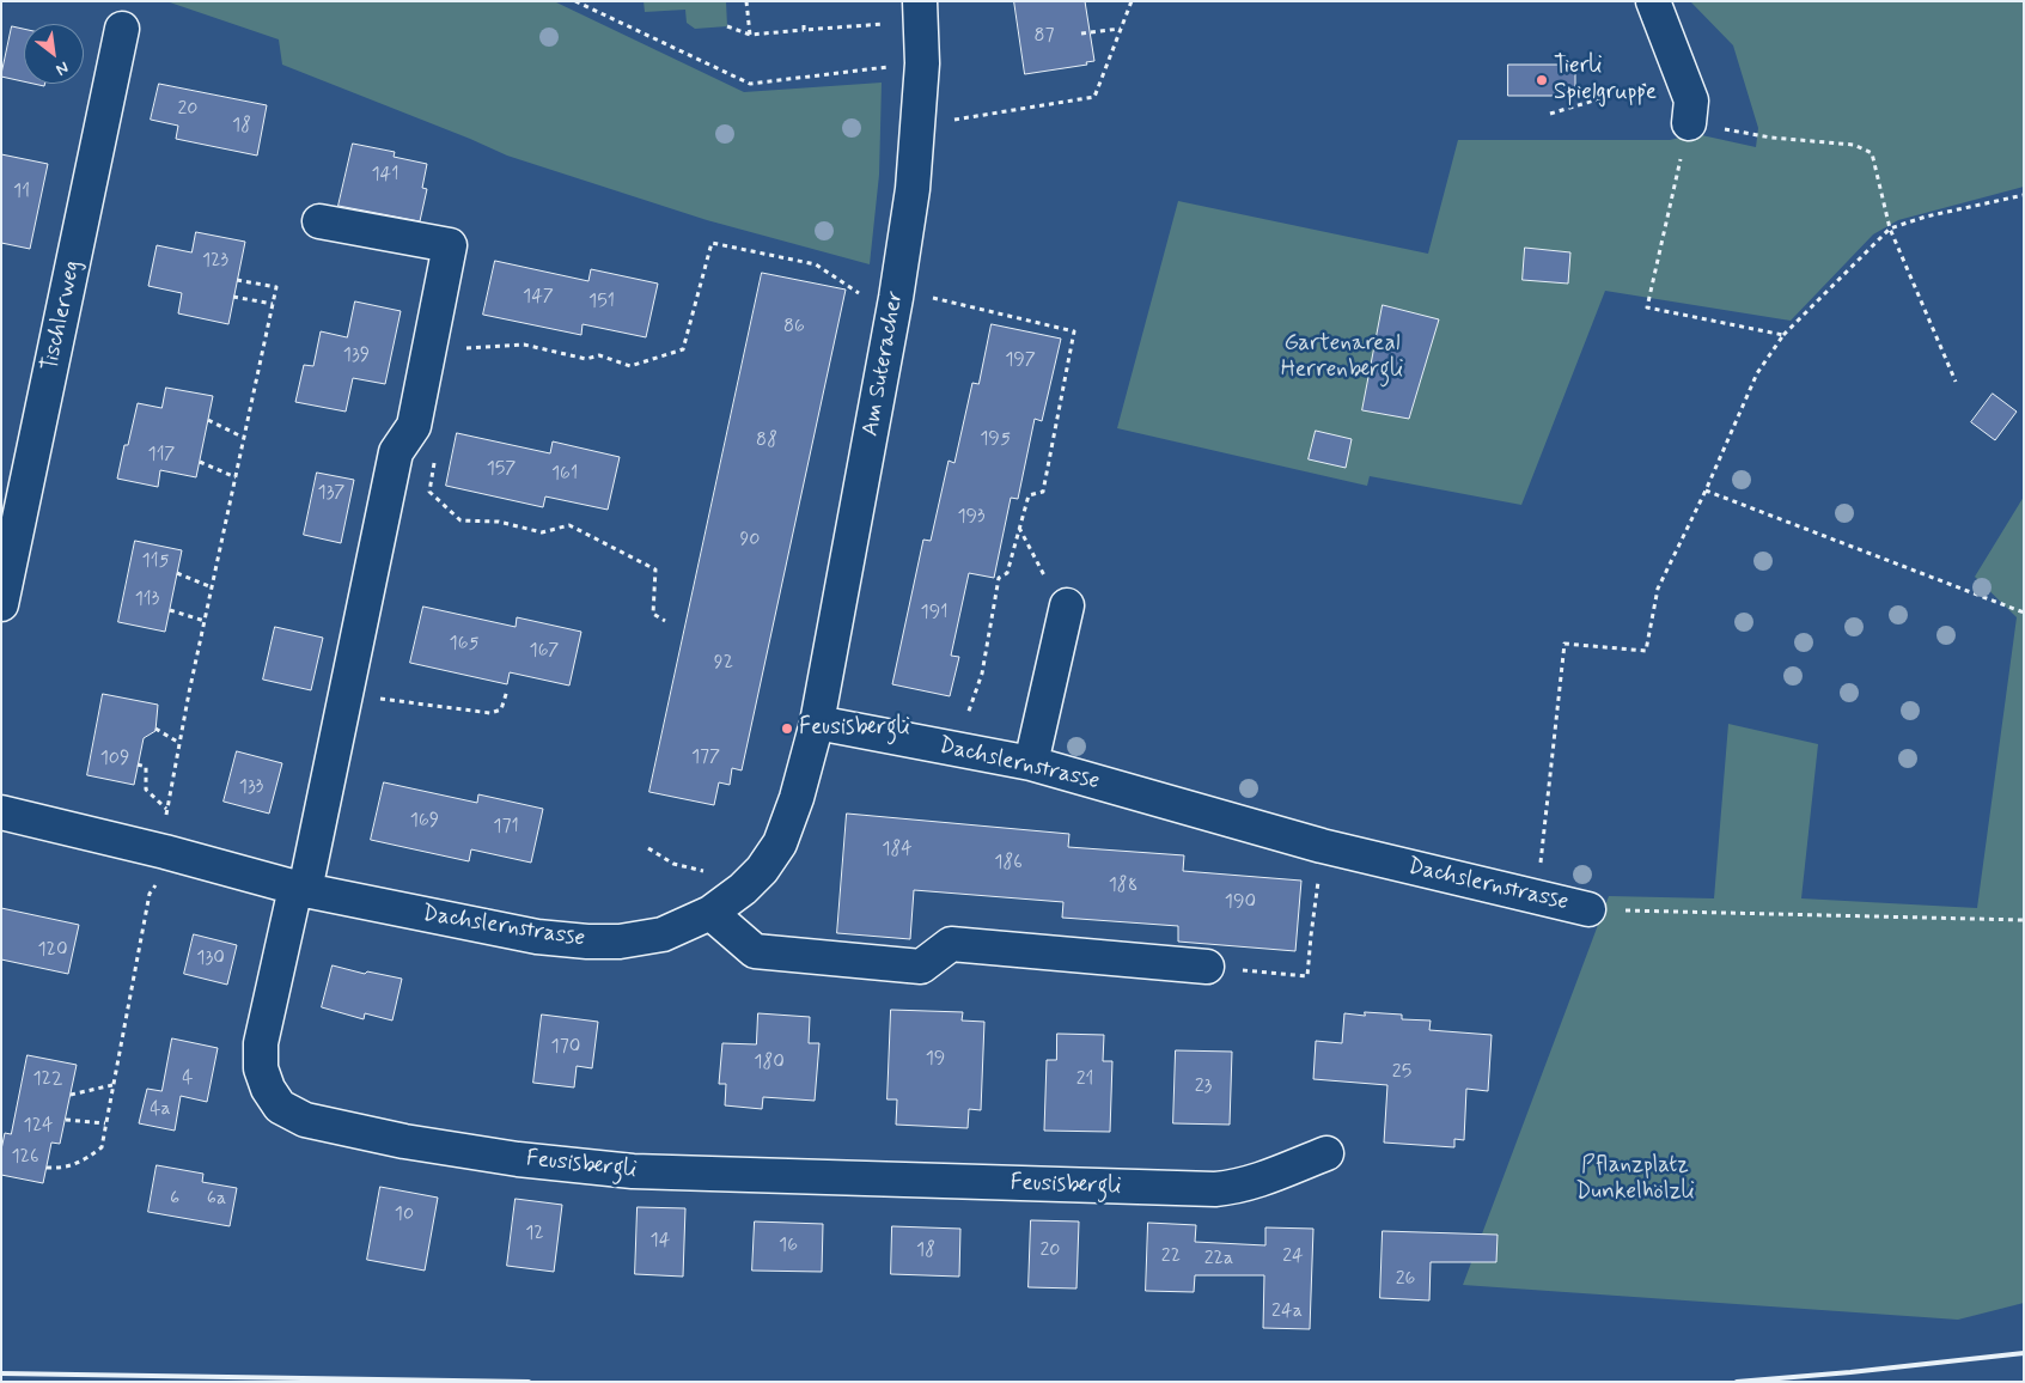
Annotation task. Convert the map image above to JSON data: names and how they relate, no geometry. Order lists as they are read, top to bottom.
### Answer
{
  "streets": {
    "street": [
      "Tischlerweg",
      "Am Suteracher",
      "Dachslernstrasse",
      "Feusisbergli"
    ]
  },
  "crossings": [
    ["Am Suteracher", "Dachslernstrasse"],
    ["Dachslernstrasse", "Feusisbergli"]
  ],
  "parks": ["Gartenareal Herrenbergli", "Pflanzplatz Dunkelhölzli"],
  "places": ["Tierli Spielgruppe", "Feusisbergli"],
  "house_numbers": [
    "87",
    "20",
    "18",
    "141",
    "11",
    "123",
    "147",
    "151",
    "86",
    "139",
    "197",
    "195",
    "88",
    "117",
    "157",
    "161",
    "137",
    "193",
    "90",
    "115",
    "113",
    "191",
    "165",
    "167",
    "92",
    "177",
    "109",
    "133",
    "169",
    "171",
    "184",
    "186",
    "188",
    "190",
    "120",
    "130",
    "170",
    "19",
    "180",
    "25",
    "4",
    "122",
    "21",
    "23",
    "4a",
    "124",
    "126",
    "6",
    "6a",
    "10",
    "12",
    "14",
    "16",
    "18",
    "20",
    "22",
    "24",
    "22a",
    "26",
    "24a"
  ],
  "north": "bottom right"
}
